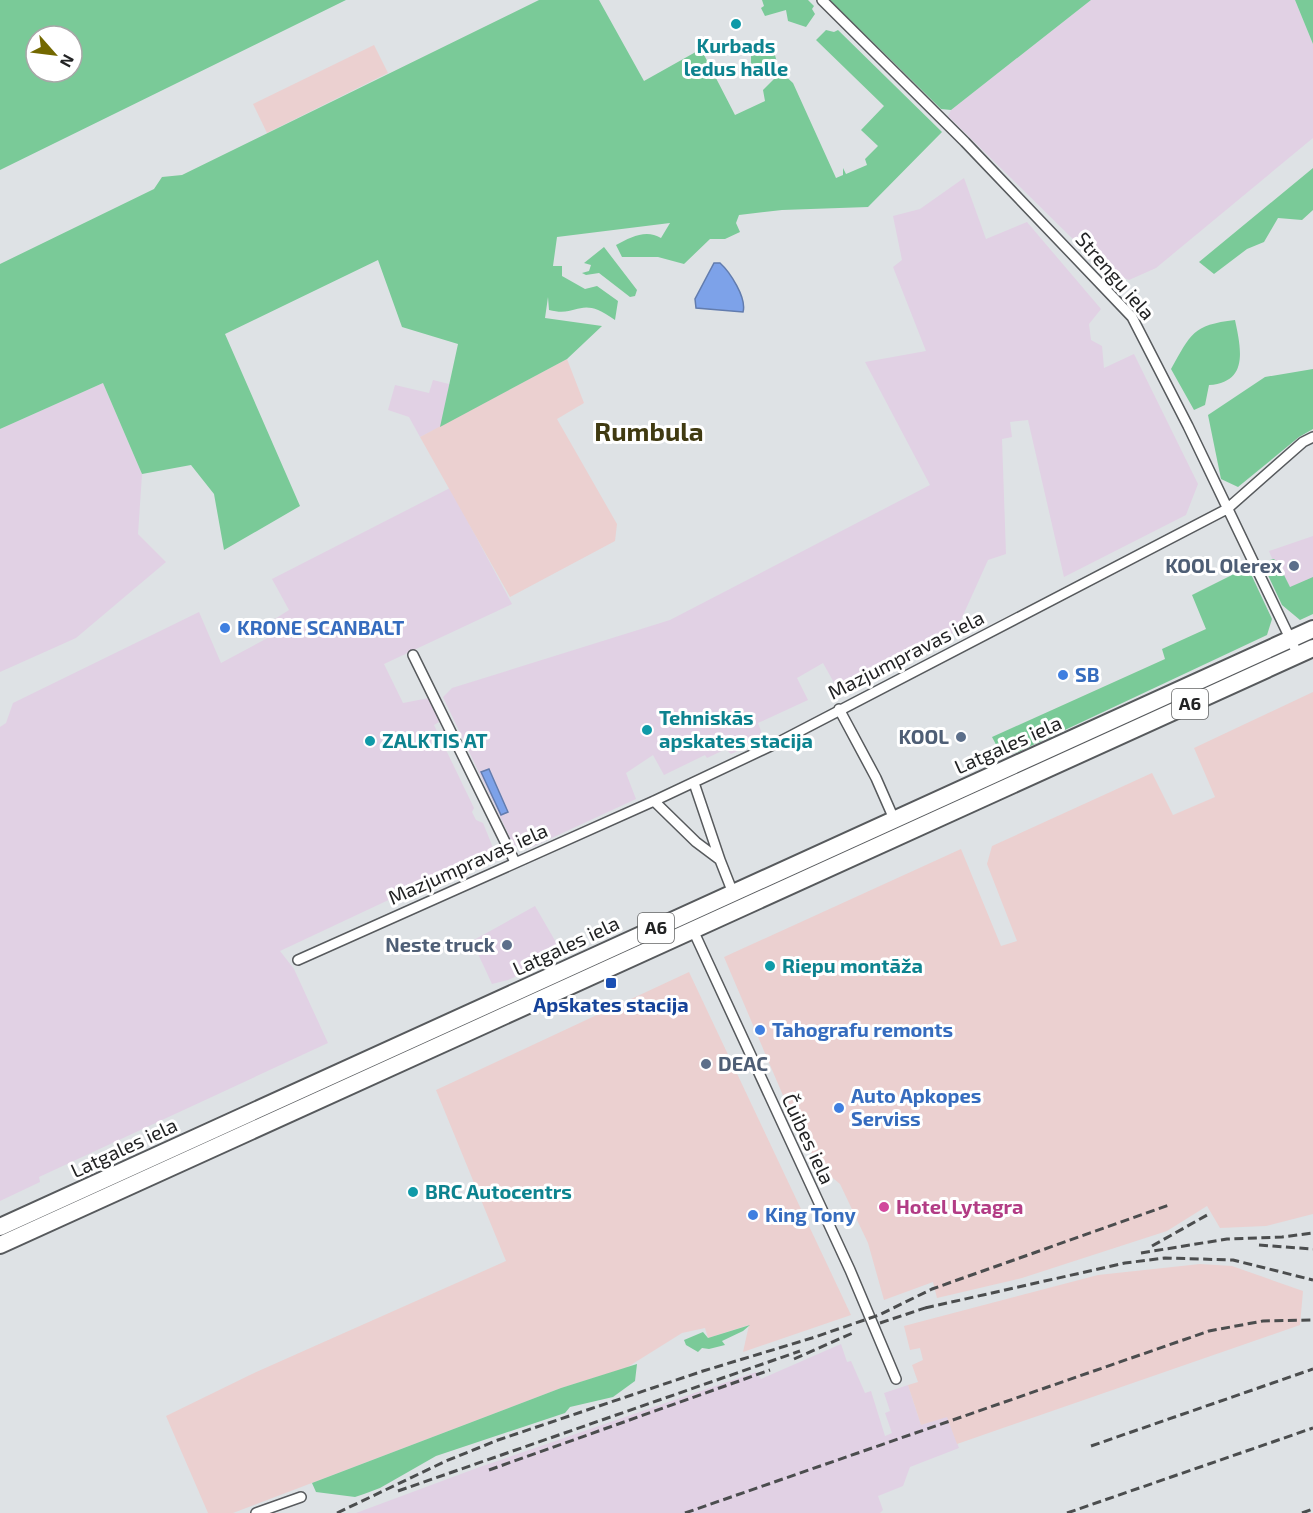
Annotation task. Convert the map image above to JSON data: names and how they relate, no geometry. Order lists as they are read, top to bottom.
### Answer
{
  "streets": {
    "highway": ["A6", "Latgales iela"],
    "street": ["Strengu iela", "Mazjumpravas iela", "Čuibes iela"]
  },
  "crossings": [
    ["Strengu iela", "Mazjumpravas iela"],
    ["Strengu iela", "Latgales iela"],
    ["Latgales iela", "Čuibes iela"]
  ],
  "districts": ["Rumbula"],
  "places": {
    "other": [
      "Kurbads ledus halle",
      "KOOL Olerex",
      "KRONE SCANBALT",
      "SB",
      "Tehniskās apskates stacija",
      "KOOL",
      "ZALKTIS AT",
      "Neste truck",
      "Riepu montāža",
      "Tahografu remonts",
      "DEAC",
      "Auto Apkopes Serviss",
      "BRC Autocentrs",
      "Hotel Lytagra",
      "King Tony"
    ],
    "transit": ["Apskates stacija"]
  },
  "north": "bottom right"
}
